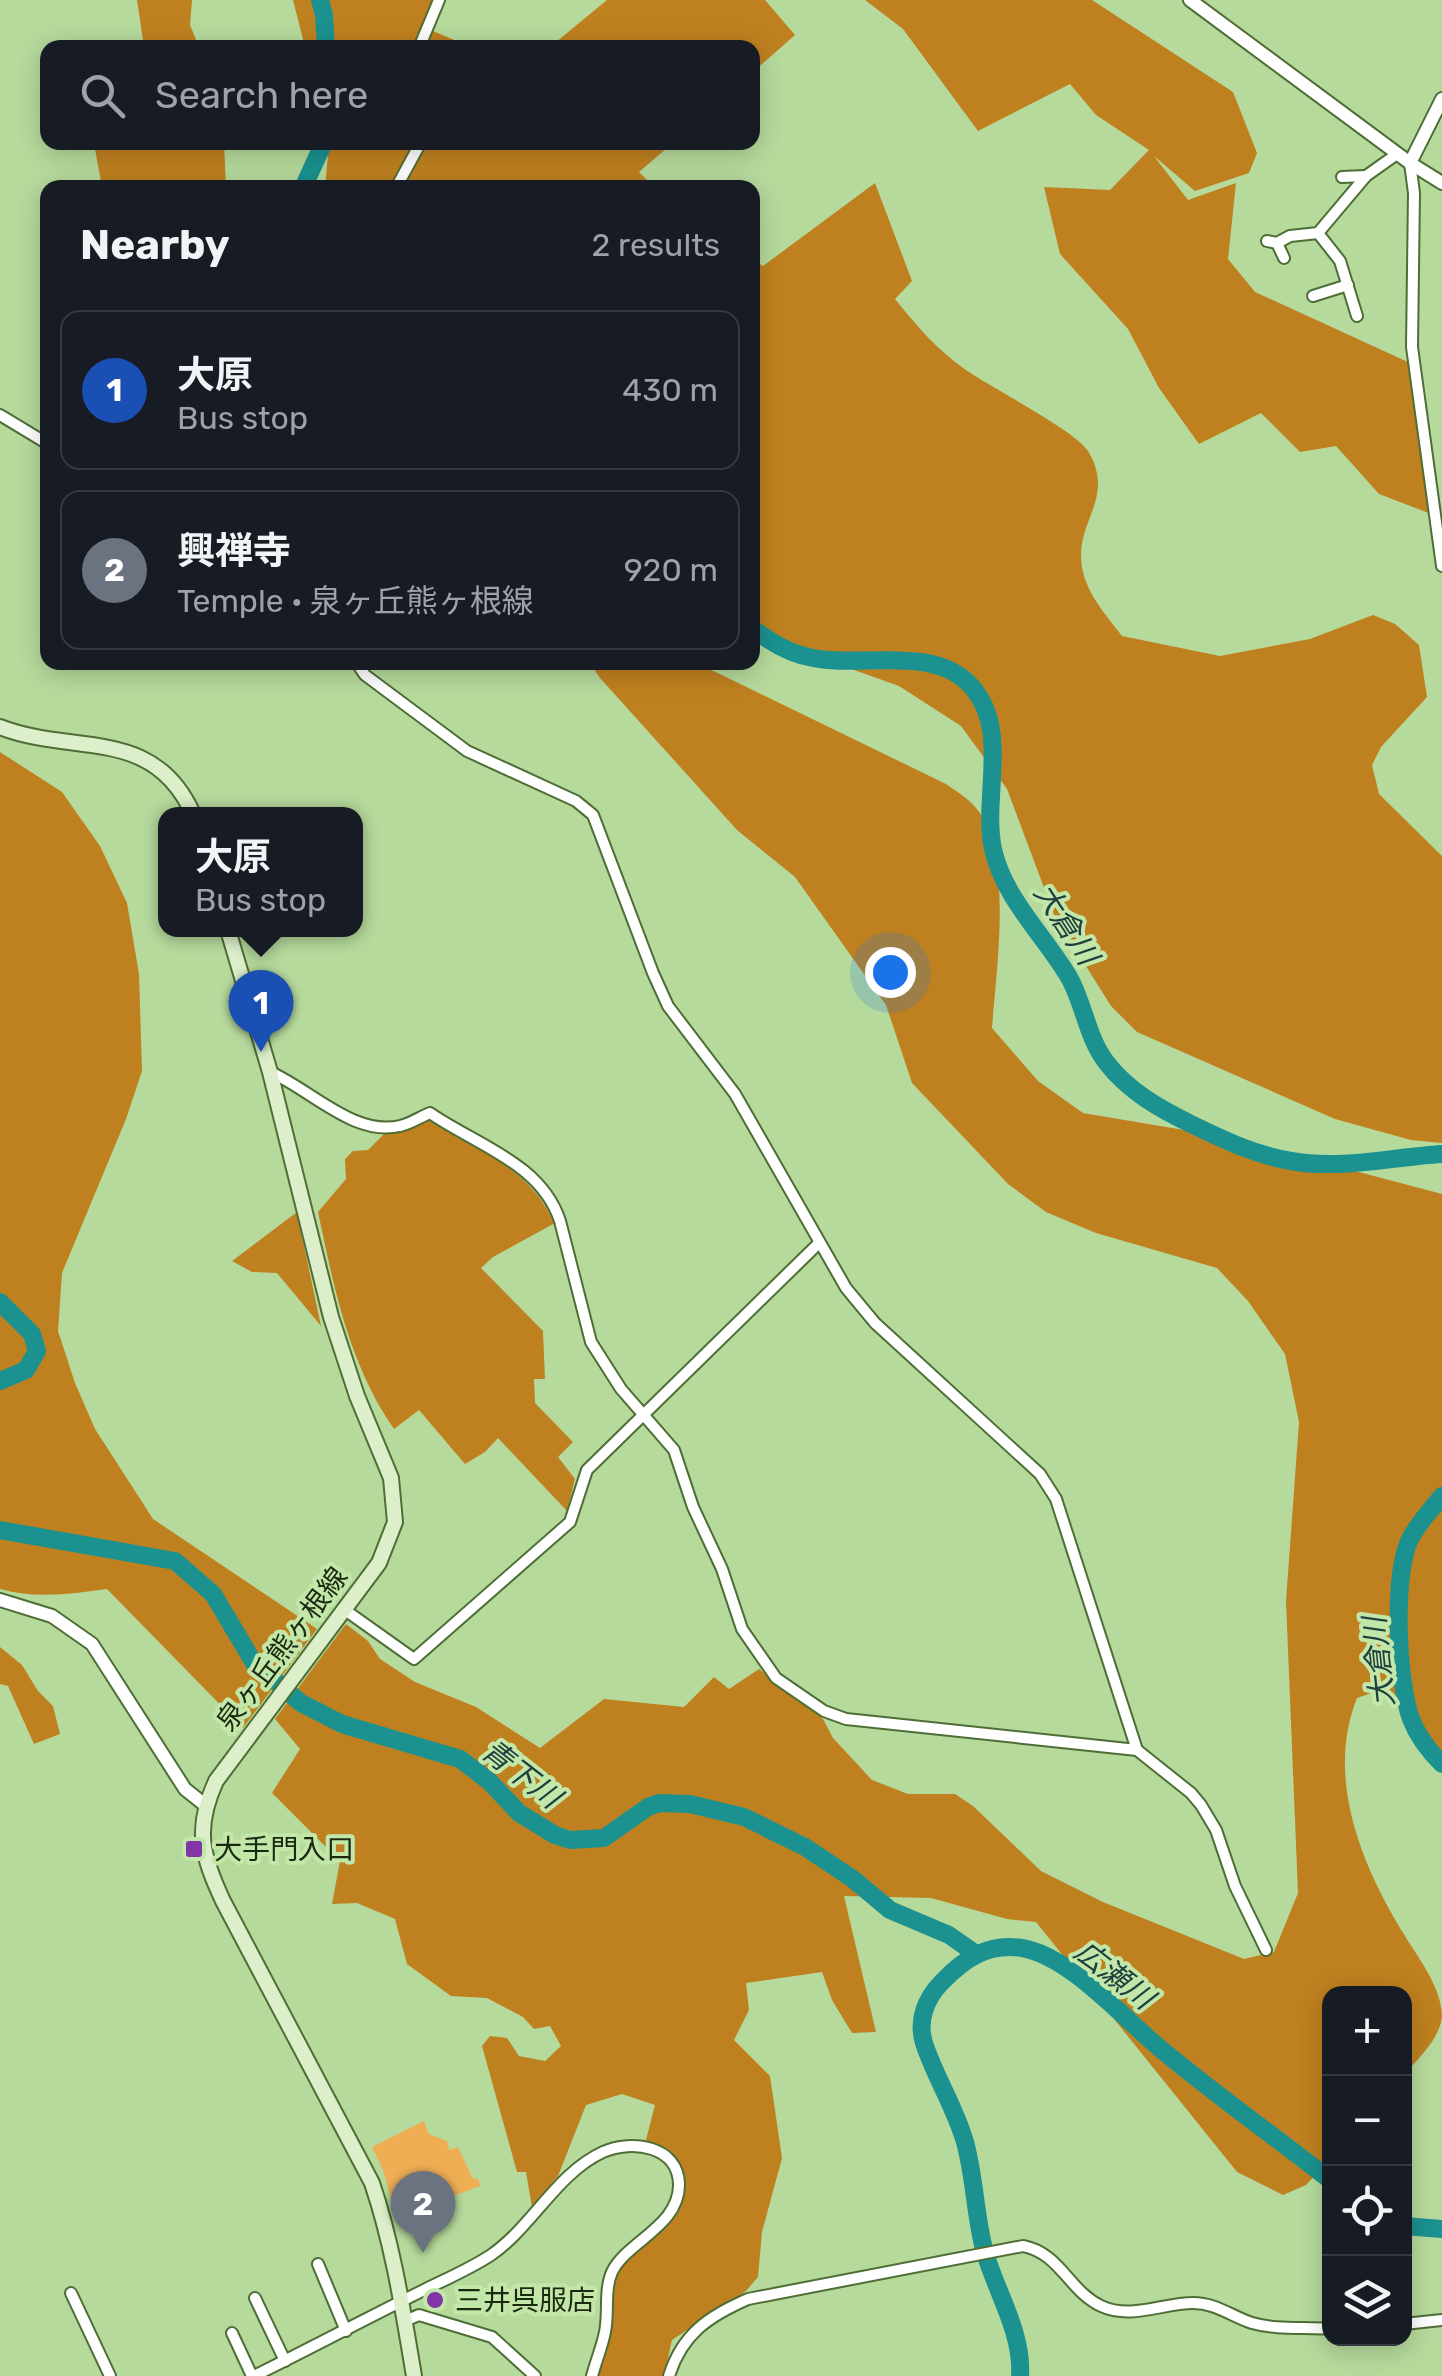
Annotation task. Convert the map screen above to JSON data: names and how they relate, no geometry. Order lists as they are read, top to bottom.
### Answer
{
  "streets": {
    "main road": ["泉ヶ丘熊ヶ根線"]
  },
  "water": ["大倉川", "青下川", "広瀬川"],
  "places": {
    "transit": ["大手門入口"],
    "other": ["三井呉服店"]
  },
  "page": {
    "search": "Search here",
    "heading": ["Nearby", "2 results"],
    "list": [
      {
        "mark": "1",
        "name": "大原",
        "note": "Bus stop",
        "value": "430 m"
      },
      {
        "mark": "2",
        "name": "興禅寺",
        "note": "Temple · 泉ヶ丘熊ヶ根線",
        "value": "920 m"
      }
    ],
    "popup": ["大原", "Bus stop"],
    "pins": ["1", "2"],
    "map_buttons": ["+", "−"]
  }
}
